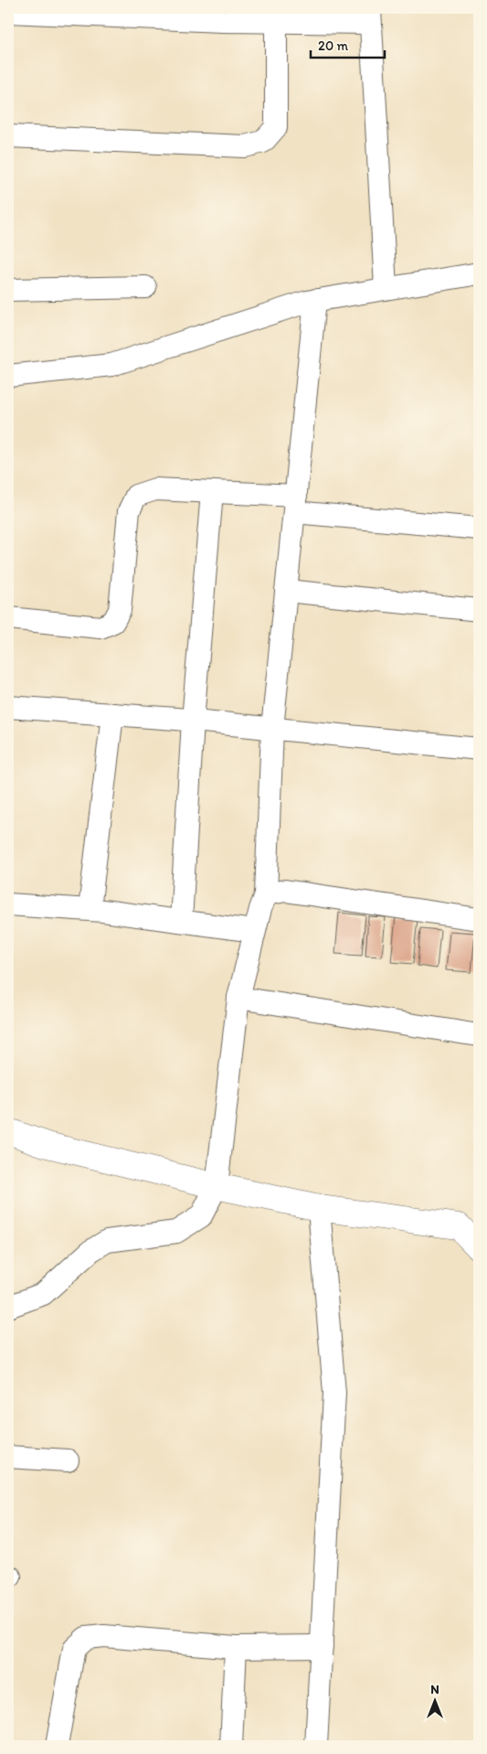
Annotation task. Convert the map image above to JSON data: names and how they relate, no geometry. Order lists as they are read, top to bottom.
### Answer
{
  "scale_bar": "20 m",
  "north": "top"
}
